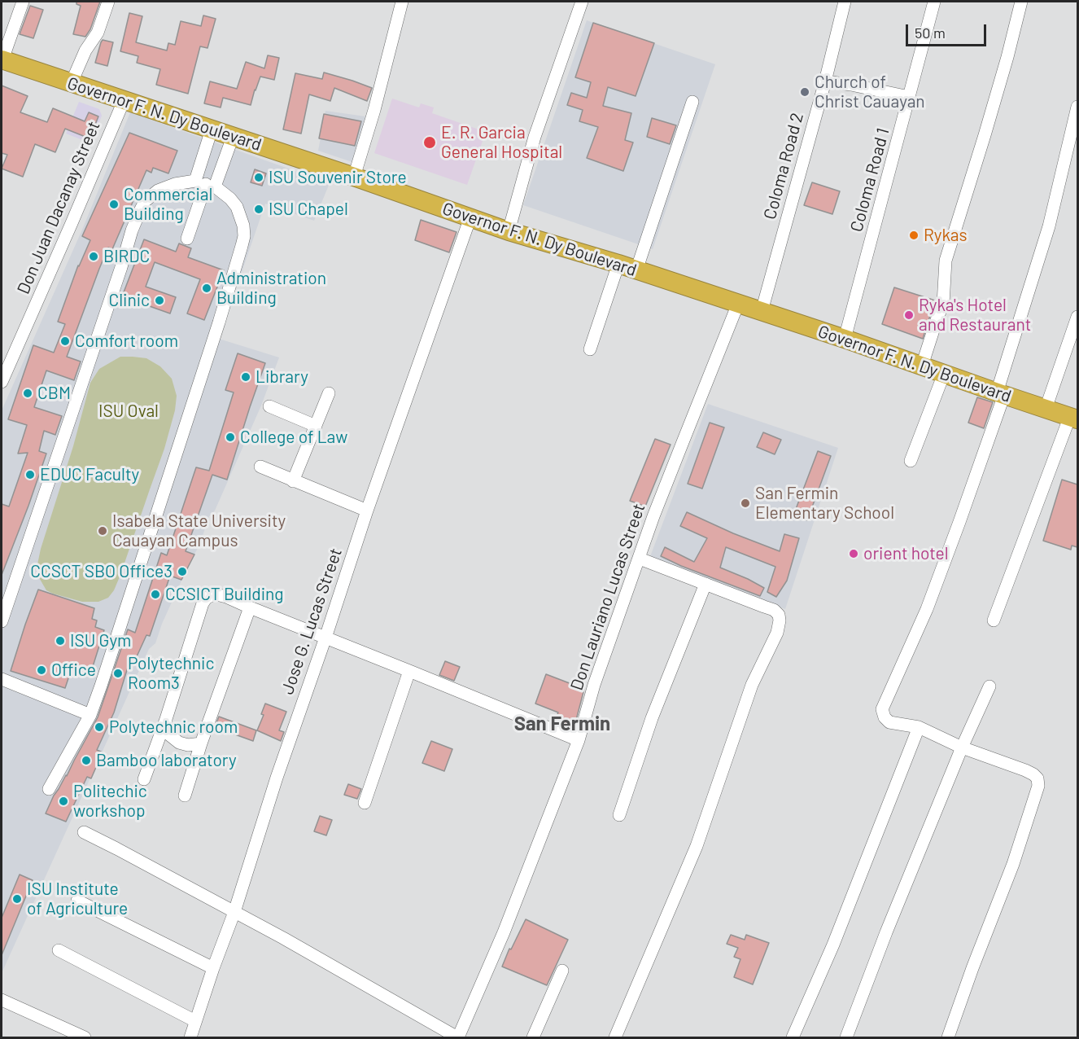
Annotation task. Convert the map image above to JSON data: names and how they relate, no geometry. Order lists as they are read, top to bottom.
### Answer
{
  "streets": {
    "highway": ["Governor F. N. Dy Boulevard"],
    "street": [
      "Coloma Road 2",
      "Coloma Road 1",
      "Don Juan Dacanay Street",
      "Don Lauriano Lucas Street",
      "Jose G. Lucas Street"
    ]
  },
  "crossings": [
    ["Governor F. N. Dy Boulevard", "Coloma Road 2"],
    ["Governor F. N. Dy Boulevard", "Coloma Road 1"],
    ["Governor F. N. Dy Boulevard", "Don Juan Dacanay Street"],
    ["Governor F. N. Dy Boulevard", "Don Lauriano Lucas Street"],
    ["Governor F. N. Dy Boulevard", "Jose G. Lucas Street"]
  ],
  "districts": ["San Fermin"],
  "parks": ["ISU Oval"],
  "places": [
    "Church of Christ Cauayan",
    "E. R. Garcia General Hospital",
    "ISU Souvenir Store",
    "Commercial Building",
    "ISU Chapel",
    "Rykas",
    "BIRDC",
    "Administration Building",
    "Clinic",
    "Ryka's Hotel and Restaurant",
    "Comfort room",
    "Library",
    "CBM",
    "College of Law",
    "EDUC Faculty",
    "San Fermin Elementary School",
    "Isabela State University Cauayan Campus",
    "orient hotel",
    "CCSCT SBO Office3",
    "CCSICT Building",
    "ISU Gym",
    "Office",
    "Polytechnic Room3",
    "Polytechnic room",
    "Bamboo laboratory",
    "Politechic workshop",
    "ISU Institute of Agriculture"
  ],
  "scale_bar": "50 m"
}
